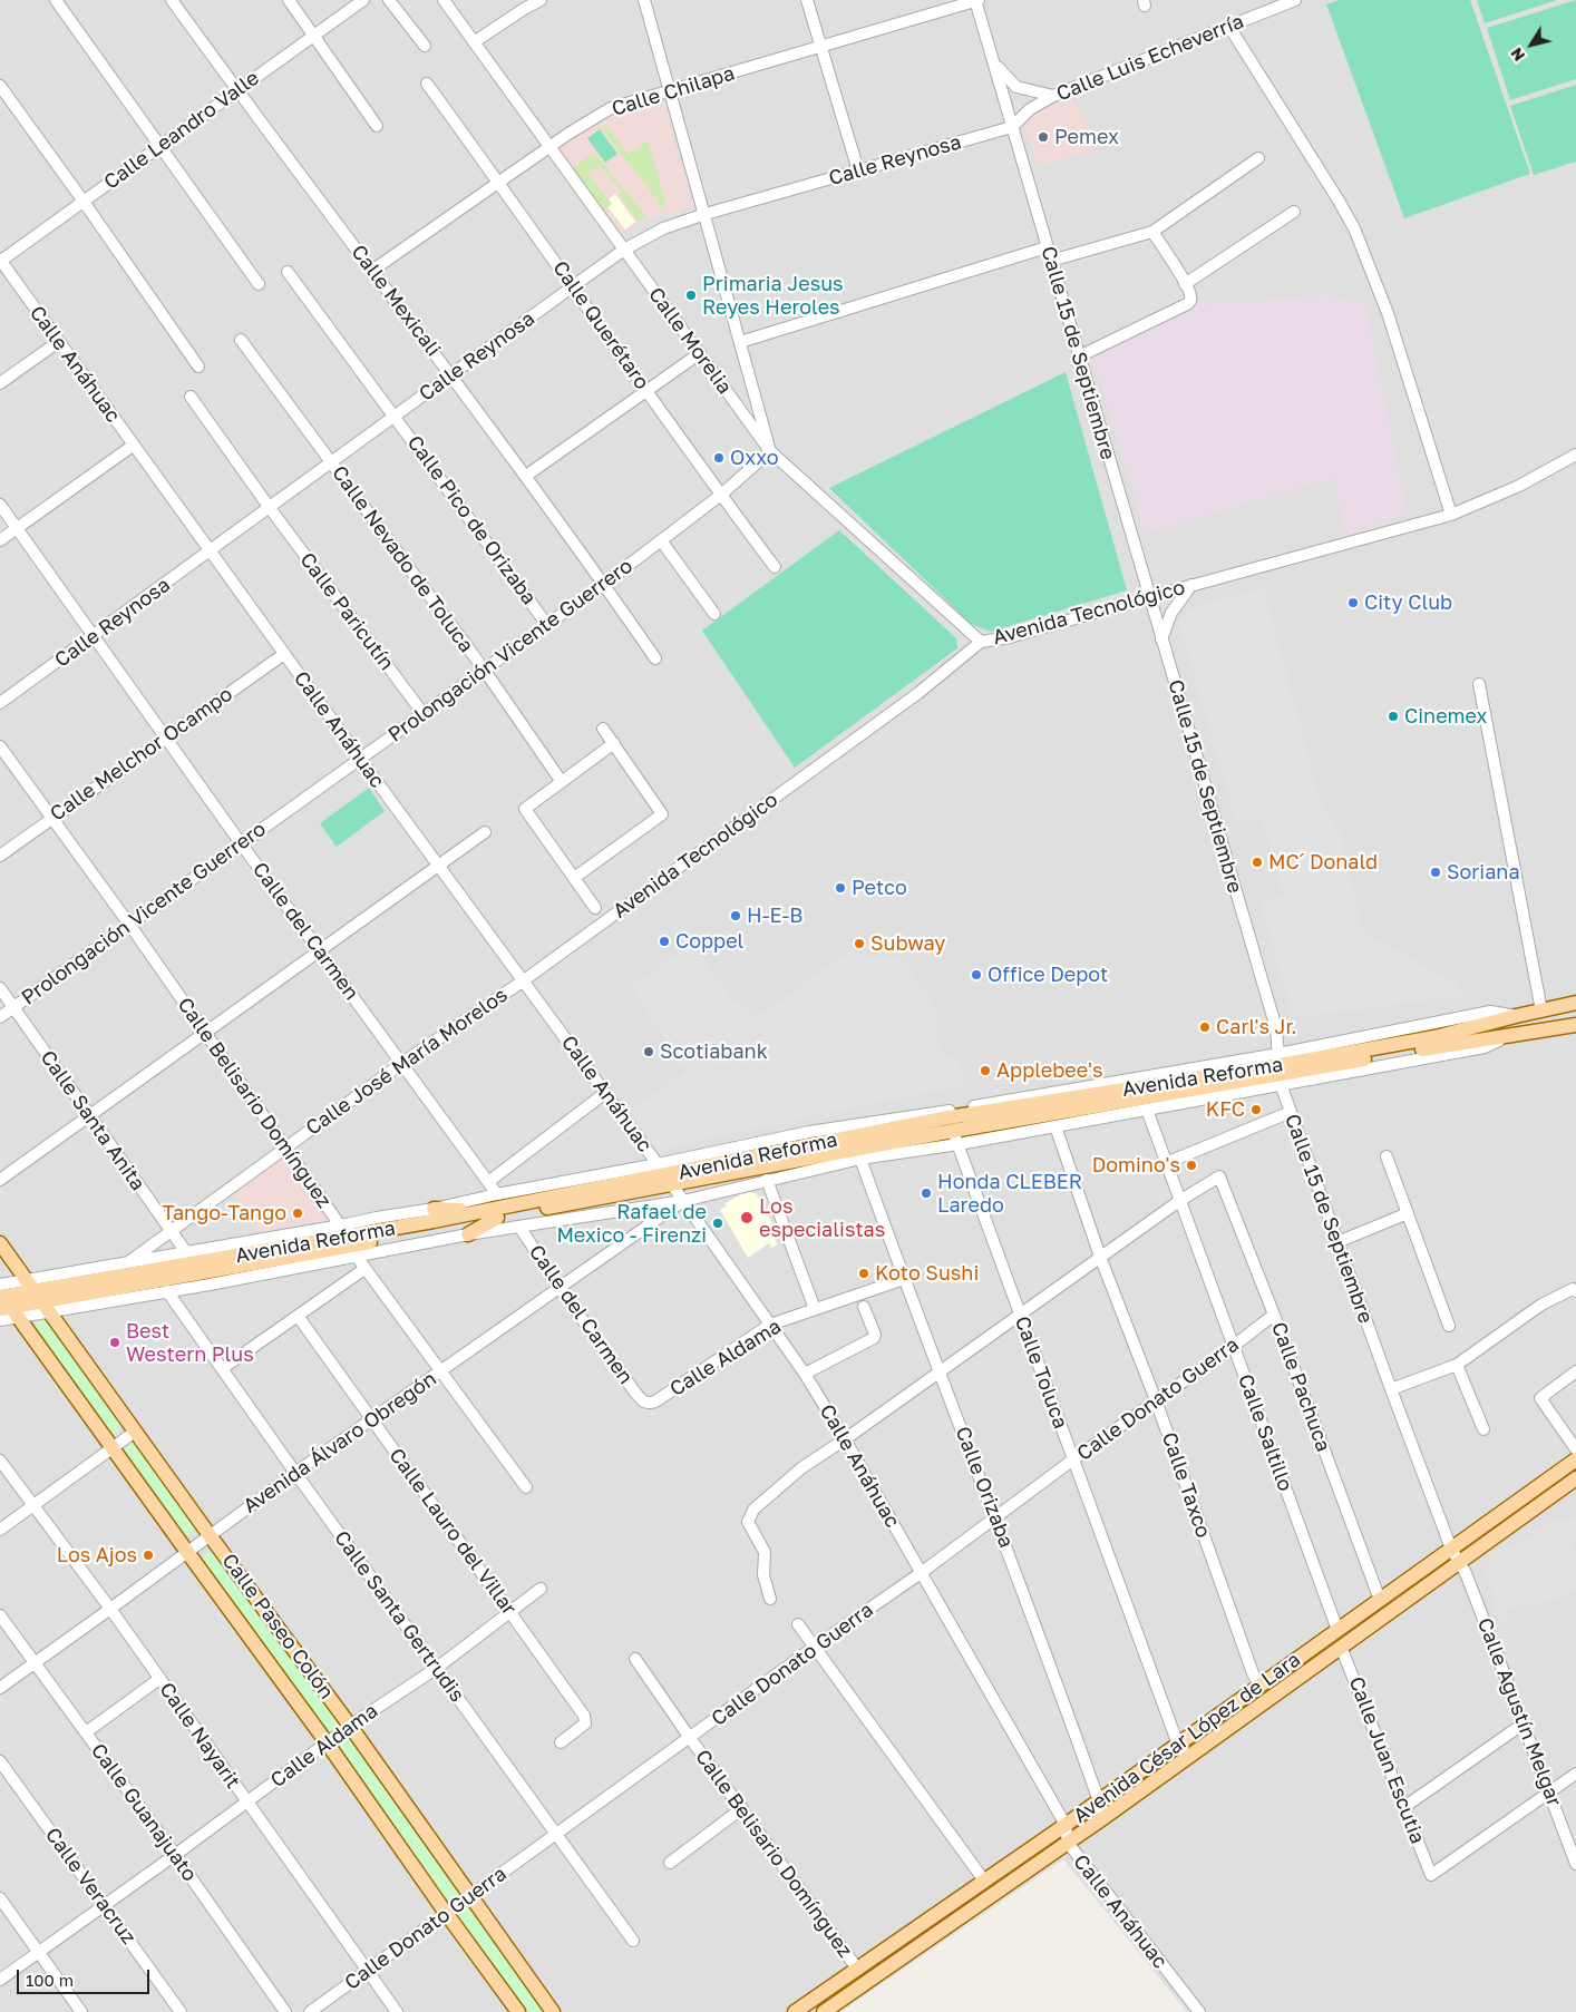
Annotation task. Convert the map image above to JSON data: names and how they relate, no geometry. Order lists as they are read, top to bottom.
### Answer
{
  "streets": {
    "main road": ["Avenida Reforma", "Calle Paseo Colón", "Avenida César López de Lara"],
    "street": [
      "Calle Luis Echeverría",
      "Calle Chilapa",
      "Calle Leandro Valle",
      "Calle Reynosa",
      "Calle Mexicali",
      "Calle Querétaro",
      "Calle Morelia",
      "Calle 15 de Septiembre",
      "Calle Anáhuac",
      "Calle Pico de Orizaba",
      "Calle Nevado de Toluca",
      "Calle Paricutín",
      "Avenida Tecnológico",
      "Prolongación Vicente Guerrero",
      "Calle Melchor Ocampo",
      "Calle del Carmen",
      "Calle José María Morelos",
      "Calle Belisario Domínguez",
      "Calle Santa Anita",
      "Calle Aldama",
      "Calle Toluca",
      "Calle Pachuca",
      "Calle Donato Guerra",
      "Calle Saltillo",
      "Avenida Álvaro Obregón",
      "Calle Taxco",
      "Calle Orizaba",
      "Calle Lauro del Villar",
      "Calle Santa Gertrudis",
      "Calle Agustín Melgar",
      "Calle Nayarit",
      "Calle Juan Escutia",
      "Calle Guanajuato",
      "Calle Veracruz"
    ]
  },
  "crossings": [
    ["Calle Luis Echeverría", "Calle Reynosa"],
    ["Calle Luis Echeverría", "Calle 15 de Septiembre"],
    ["Calle Chilapa", "Calle Mexicali"],
    ["Calle Chilapa", "Calle Querétaro"],
    ["Calle Chilapa", "Calle Morelia"],
    ["Calle Chilapa", "Calle 15 de Septiembre"],
    ["Calle Leandro Valle", "Calle Mexicali"],
    ["Calle Leandro Valle", "Calle Anáhuac"],
    ["Calle Reynosa", "Calle Mexicali"],
    ["Calle Reynosa", "Calle Querétaro"],
    ["Calle Reynosa", "Calle Morelia"],
    ["Calle Reynosa", "Calle 15 de Septiembre"],
    ["Calle Reynosa", "Calle Anáhuac"],
    ["Calle Reynosa", "Calle Pico de Orizaba"],
    ["Calle Reynosa", "Calle Nevado de Toluca"],
    ["Calle Reynosa", "Calle Paricutín"],
    ["Calle Reynosa", "Calle del Carmen"],
    ["Calle Mexicali", "Prolongación Vicente Guerrero"],
    ["Calle Querétaro", "Prolongación Vicente Guerrero"],
    ["Calle Morelia", "Avenida Tecnológico"],
    ["Calle Morelia", "Prolongación Vicente Guerrero"],
    ["Calle 15 de Septiembre", "Avenida Tecnológico"],
    ["Calle 15 de Septiembre", "Avenida Reforma"],
    ["Calle 15 de Septiembre", "Calle Agustín Melgar"],
    ["Calle 15 de Septiembre", "Avenida César López de Lara"],
    ["Calle Anáhuac", "Avenida Tecnológico"],
    ["Calle Anáhuac", "Prolongación Vicente Guerrero"],
    ["Calle Anáhuac", "Calle Melchor Ocampo"],
    ["Calle Anáhuac", "Calle José María Morelos"],
    ["Calle Anáhuac", "Avenida Reforma"],
    ["Calle Anáhuac", "Calle Aldama"],
    ["Calle Anáhuac", "Calle Donato Guerra"],
    ["Calle Anáhuac", "Avenida Álvaro Obregón"],
    ["Calle Anáhuac", "Avenida César López de Lara"],
    ["Calle Pico de Orizaba", "Prolongación Vicente Guerrero"],
    ["Calle Nevado de Toluca", "Prolongación Vicente Guerrero"],
    ["Calle Paricutín", "Prolongación Vicente Guerrero"],
    ["Avenida Tecnológico", "Calle José María Morelos"],
    ["Prolongación Vicente Guerrero", "Calle del Carmen"],
    ["Prolongación Vicente Guerrero", "Calle Belisario Domínguez"],
    ["Prolongación Vicente Guerrero", "Calle Santa Anita"],
    ["Calle Melchor Ocampo", "Calle del Carmen"],
    ["Calle Melchor Ocampo", "Calle Belisario Domínguez"],
    ["Calle del Carmen", "Calle José María Morelos"],
    ["Calle del Carmen", "Avenida Reforma"],
    ["Calle del Carmen", "Calle Aldama"],
    ["Calle del Carmen", "Avenida Álvaro Obregón"],
    ["Calle José María Morelos", "Avenida Reforma"],
    ["Calle José María Morelos", "Calle Belisario Domínguez"],
    ["Calle José María Morelos", "Calle Santa Anita"],
    ["Avenida Reforma", "Calle Belisario Domínguez"],
    ["Avenida Reforma", "Calle Santa Anita"],
    ["Avenida Reforma", "Calle Toluca"],
    ["Avenida Reforma", "Calle Saltillo"],
    ["Avenida Reforma", "Avenida Álvaro Obregón"],
    ["Avenida Reforma", "Calle Taxco"],
    ["Avenida Reforma", "Calle Orizaba"],
    ["Avenida Reforma", "Calle Santa Gertrudis"],
    ["Avenida Reforma", "Calle Paseo Colón"],
    ["Calle Belisario Domínguez", "Calle Donato Guerra"],
    ["Calle Belisario Domínguez", "Avenida Álvaro Obregón"],
    ["Calle Belisario Domínguez", "Avenida César López de Lara"],
    ["Calle Aldama", "Calle Orizaba"],
    ["Calle Aldama", "Calle Lauro del Villar"],
    ["Calle Aldama", "Calle Santa Gertrudis"],
    ["Calle Aldama", "Calle Paseo Colón"],
    ["Calle Aldama", "Calle Nayarit"],
    ["Calle Aldama", "Calle Guanajuato"],
    ["Calle Aldama", "Calle Veracruz"],
    ["Calle Toluca", "Calle Donato Guerra"],
    ["Calle Toluca", "Avenida César López de Lara"],
    ["Calle Pachuca", "Calle Donato Guerra"],
    ["Calle Pachuca", "Calle Saltillo"],
    ["Calle Pachuca", "Avenida César López de Lara"],
    ["Calle Donato Guerra", "Calle Saltillo"],
    ["Calle Donato Guerra", "Calle Taxco"],
    ["Calle Donato Guerra", "Calle Orizaba"],
    ["Calle Donato Guerra", "Calle Santa Gertrudis"],
    ["Calle Donato Guerra", "Calle Paseo Colón"],
    ["Calle Donato Guerra", "Calle Nayarit"],
    ["Calle Saltillo", "Avenida César López de Lara"],
    ["Avenida Álvaro Obregón", "Calle Lauro del Villar"],
    ["Avenida Álvaro Obregón", "Calle Santa Gertrudis"],
    ["Avenida Álvaro Obregón", "Calle Paseo Colón"],
    ["Avenida Álvaro Obregón", "Calle Nayarit"],
    ["Avenida Álvaro Obregón", "Calle Guanajuato"],
    ["Calle Taxco", "Avenida César López de Lara"],
    ["Calle Orizaba", "Avenida César López de Lara"],
    ["Calle Agustín Melgar", "Avenida César López de Lara"],
    ["Calle Agustín Melgar", "Calle Juan Escutia"],
    ["Avenida César López de Lara", "Calle Juan Escutia"]
  ],
  "places": [
    "Pemex",
    "Primaria Jesus Reyes Heroles",
    "Oxxo",
    "City Club",
    "Cinemex",
    "MC´ Donald",
    "Soriana",
    "Petco",
    "H-E-B",
    "Coppel",
    "Subway",
    "Office Depot",
    "Carl's Jr.",
    "Scotiabank",
    "Applebee's",
    "KFC",
    "Domino's",
    "Honda CLEBER Laredo",
    "Tango-Tango",
    "Los especialistas",
    "Rafael de Mexico - Firenzi",
    "Koto Sushi",
    "Best Western Plus",
    "Los Ajos"
  ],
  "scale_bar": "100 m",
  "north": "bottom left"
}
